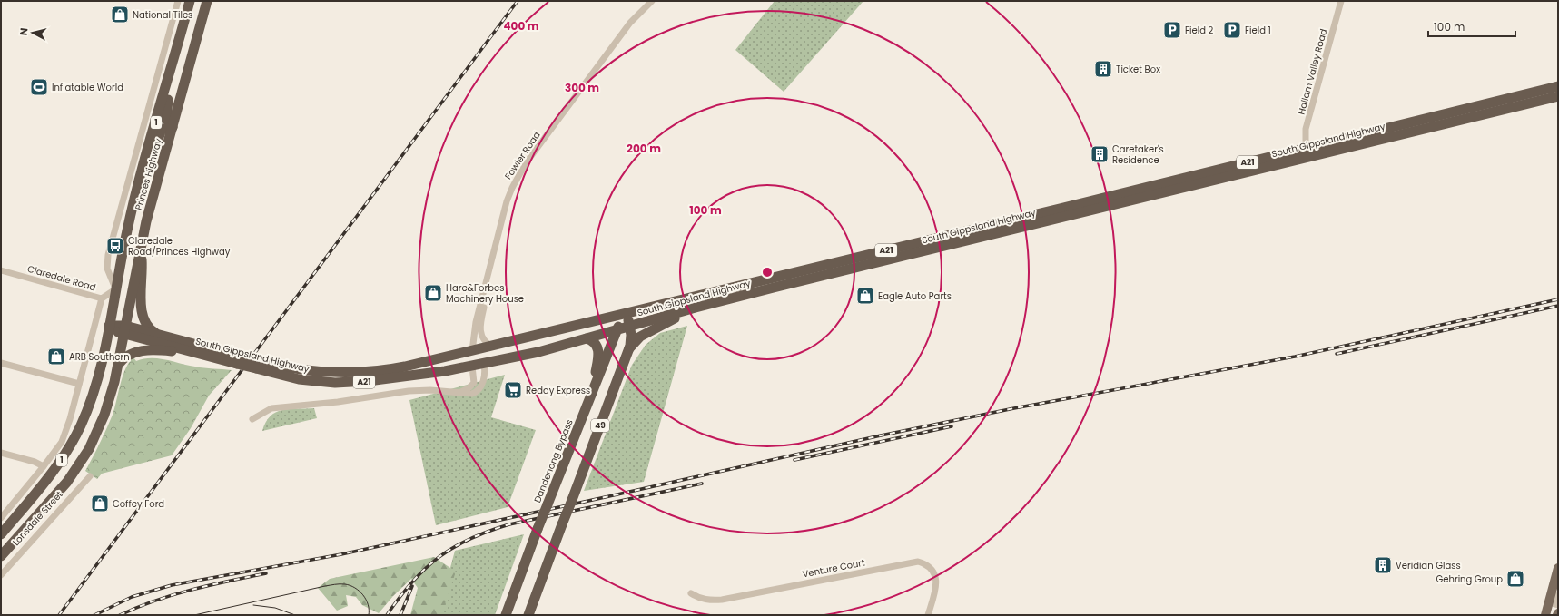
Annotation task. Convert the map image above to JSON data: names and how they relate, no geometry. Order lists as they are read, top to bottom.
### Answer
{
  "streets": {
    "highway": [
      "1",
      "South Gippsland Highway",
      "A21",
      "Princes Highway",
      "49",
      "Dandenong Bypass",
      "Lonsdale Street"
    ],
    "street": [
      "Hallam Valley Road",
      "Fowler Road",
      "Claredale Road",
      "Venture Court"
    ]
  },
  "crossings": [
    ["Hallam Valley Road", "South Gippsland Highway"],
    ["South Gippsland Highway", "Fowler Road"],
    ["South Gippsland Highway", "Princes Highway"],
    ["South Gippsland Highway", "49"],
    ["South Gippsland Highway", "Dandenong Bypass"],
    ["South Gippsland Highway", "Lonsdale Street"],
    ["Princes Highway", "Claredale Road"],
    ["Princes Highway", "Lonsdale Street"],
    ["49", "Dandenong Bypass"]
  ],
  "places": {
    "shop": [
      "National Tiles",
      "Hare&Forbes Machinery House",
      "Eagle Auto Parts",
      "ARB Southern",
      "Coffey Ford",
      "Gehring Group"
    ],
    "parking": ["Field 2", "Field 1"],
    "building": ["Ticket Box", "Caretaker's Residence", "Veridian Glass"],
    "sports": ["Inflatable World"],
    "bus stop": ["Claredale Road/Princes Highway"],
    "supermarket": ["Reddy Express"]
  },
  "scale_bar": "100 m",
  "north": "left",
  "rings": [
    "400 m",
    "300 m",
    "200 m",
    "100 m"
  ]
}
